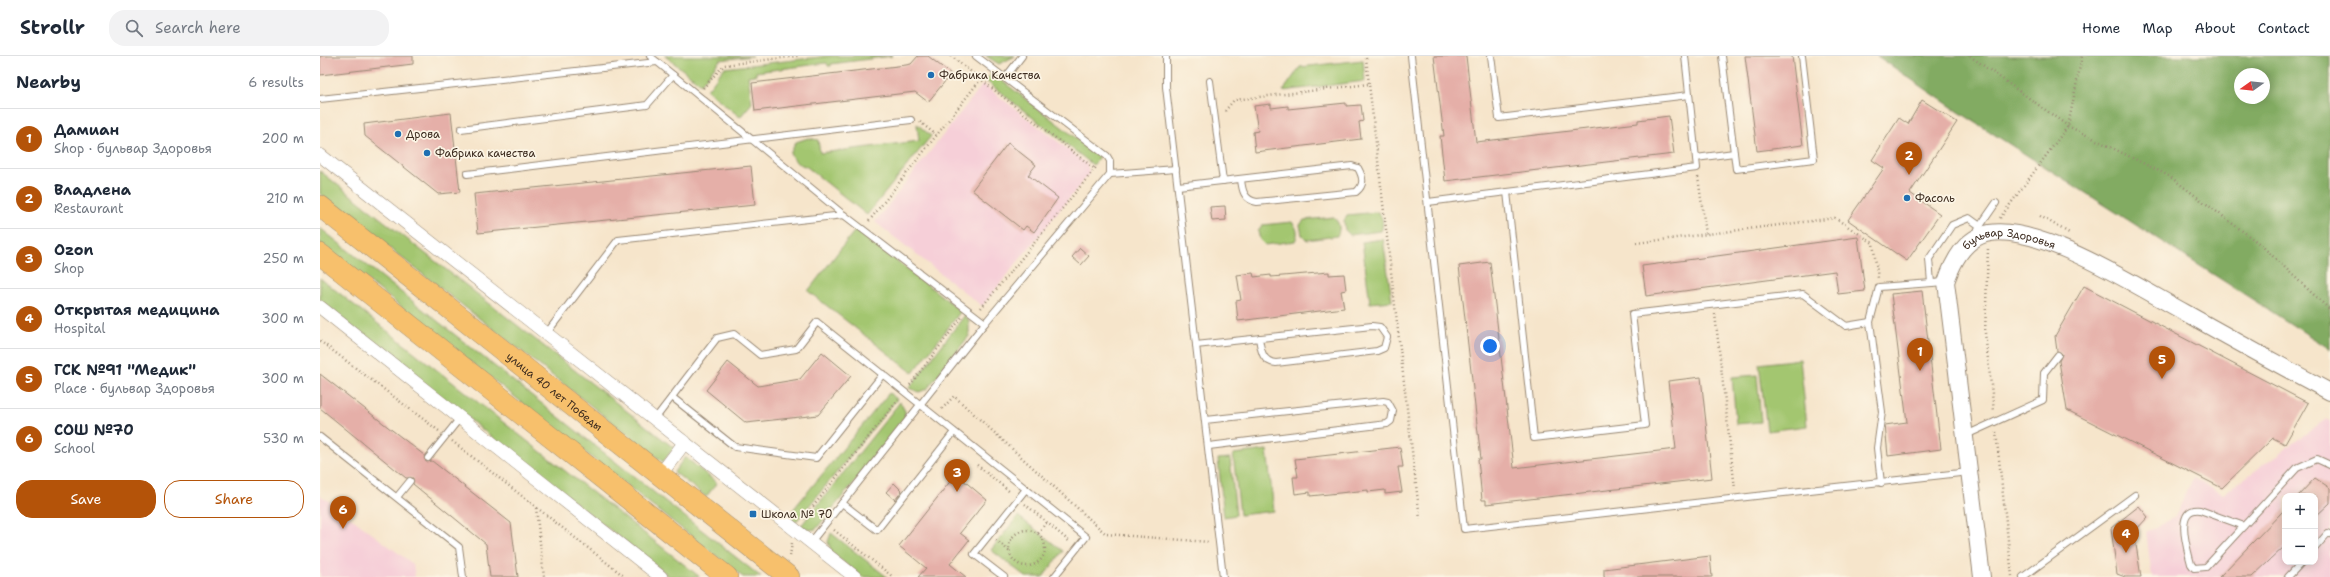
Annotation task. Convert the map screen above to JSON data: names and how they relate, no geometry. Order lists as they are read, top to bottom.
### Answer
{
  "streets": {
    "main road": ["улица 40 лет Победы"],
    "street": ["бульвар Здоровья"]
  },
  "places": {
    "other": [
      "Фабрика Качества",
      "Дрова",
      "Фабрика качества",
      "Фасоль"
    ],
    "transit": ["Школа № 70"]
  },
  "north": "left",
  "page": {
    "header": "Strollr",
    "search": "Search here",
    "nav": [
      "Home",
      "Map",
      "About",
      "Contact"
    ],
    "heading": ["Nearby", "6 results"],
    "list": [
      {
        "mark": "1",
        "name": "Дамиан",
        "note": "Shop · бульвар Здоровья",
        "value": "200 m"
      },
      {
        "mark": "2",
        "name": "Владлена",
        "note": "Restaurant",
        "value": "210 m"
      },
      {
        "mark": "3",
        "name": "Ozon",
        "note": "Shop",
        "value": "250 m"
      },
      {
        "mark": "4",
        "name": "Открытая медицина",
        "note": "Hospital",
        "value": "300 m"
      },
      {
        "mark": "5",
        "name": "ГСК №91 \"Медик\"",
        "note": "Place · бульвар Здоровья",
        "value": "300 m"
      },
      {
        "mark": "6",
        "name": "СОШ №70",
        "note": "School",
        "value": "530 m"
      }
    ],
    "pins": [
      "2",
      "1",
      "5",
      "3",
      "6",
      "4"
    ],
    "buttons": ["Save", "Share"],
    "map_buttons": ["+", "−"]
  }
}
